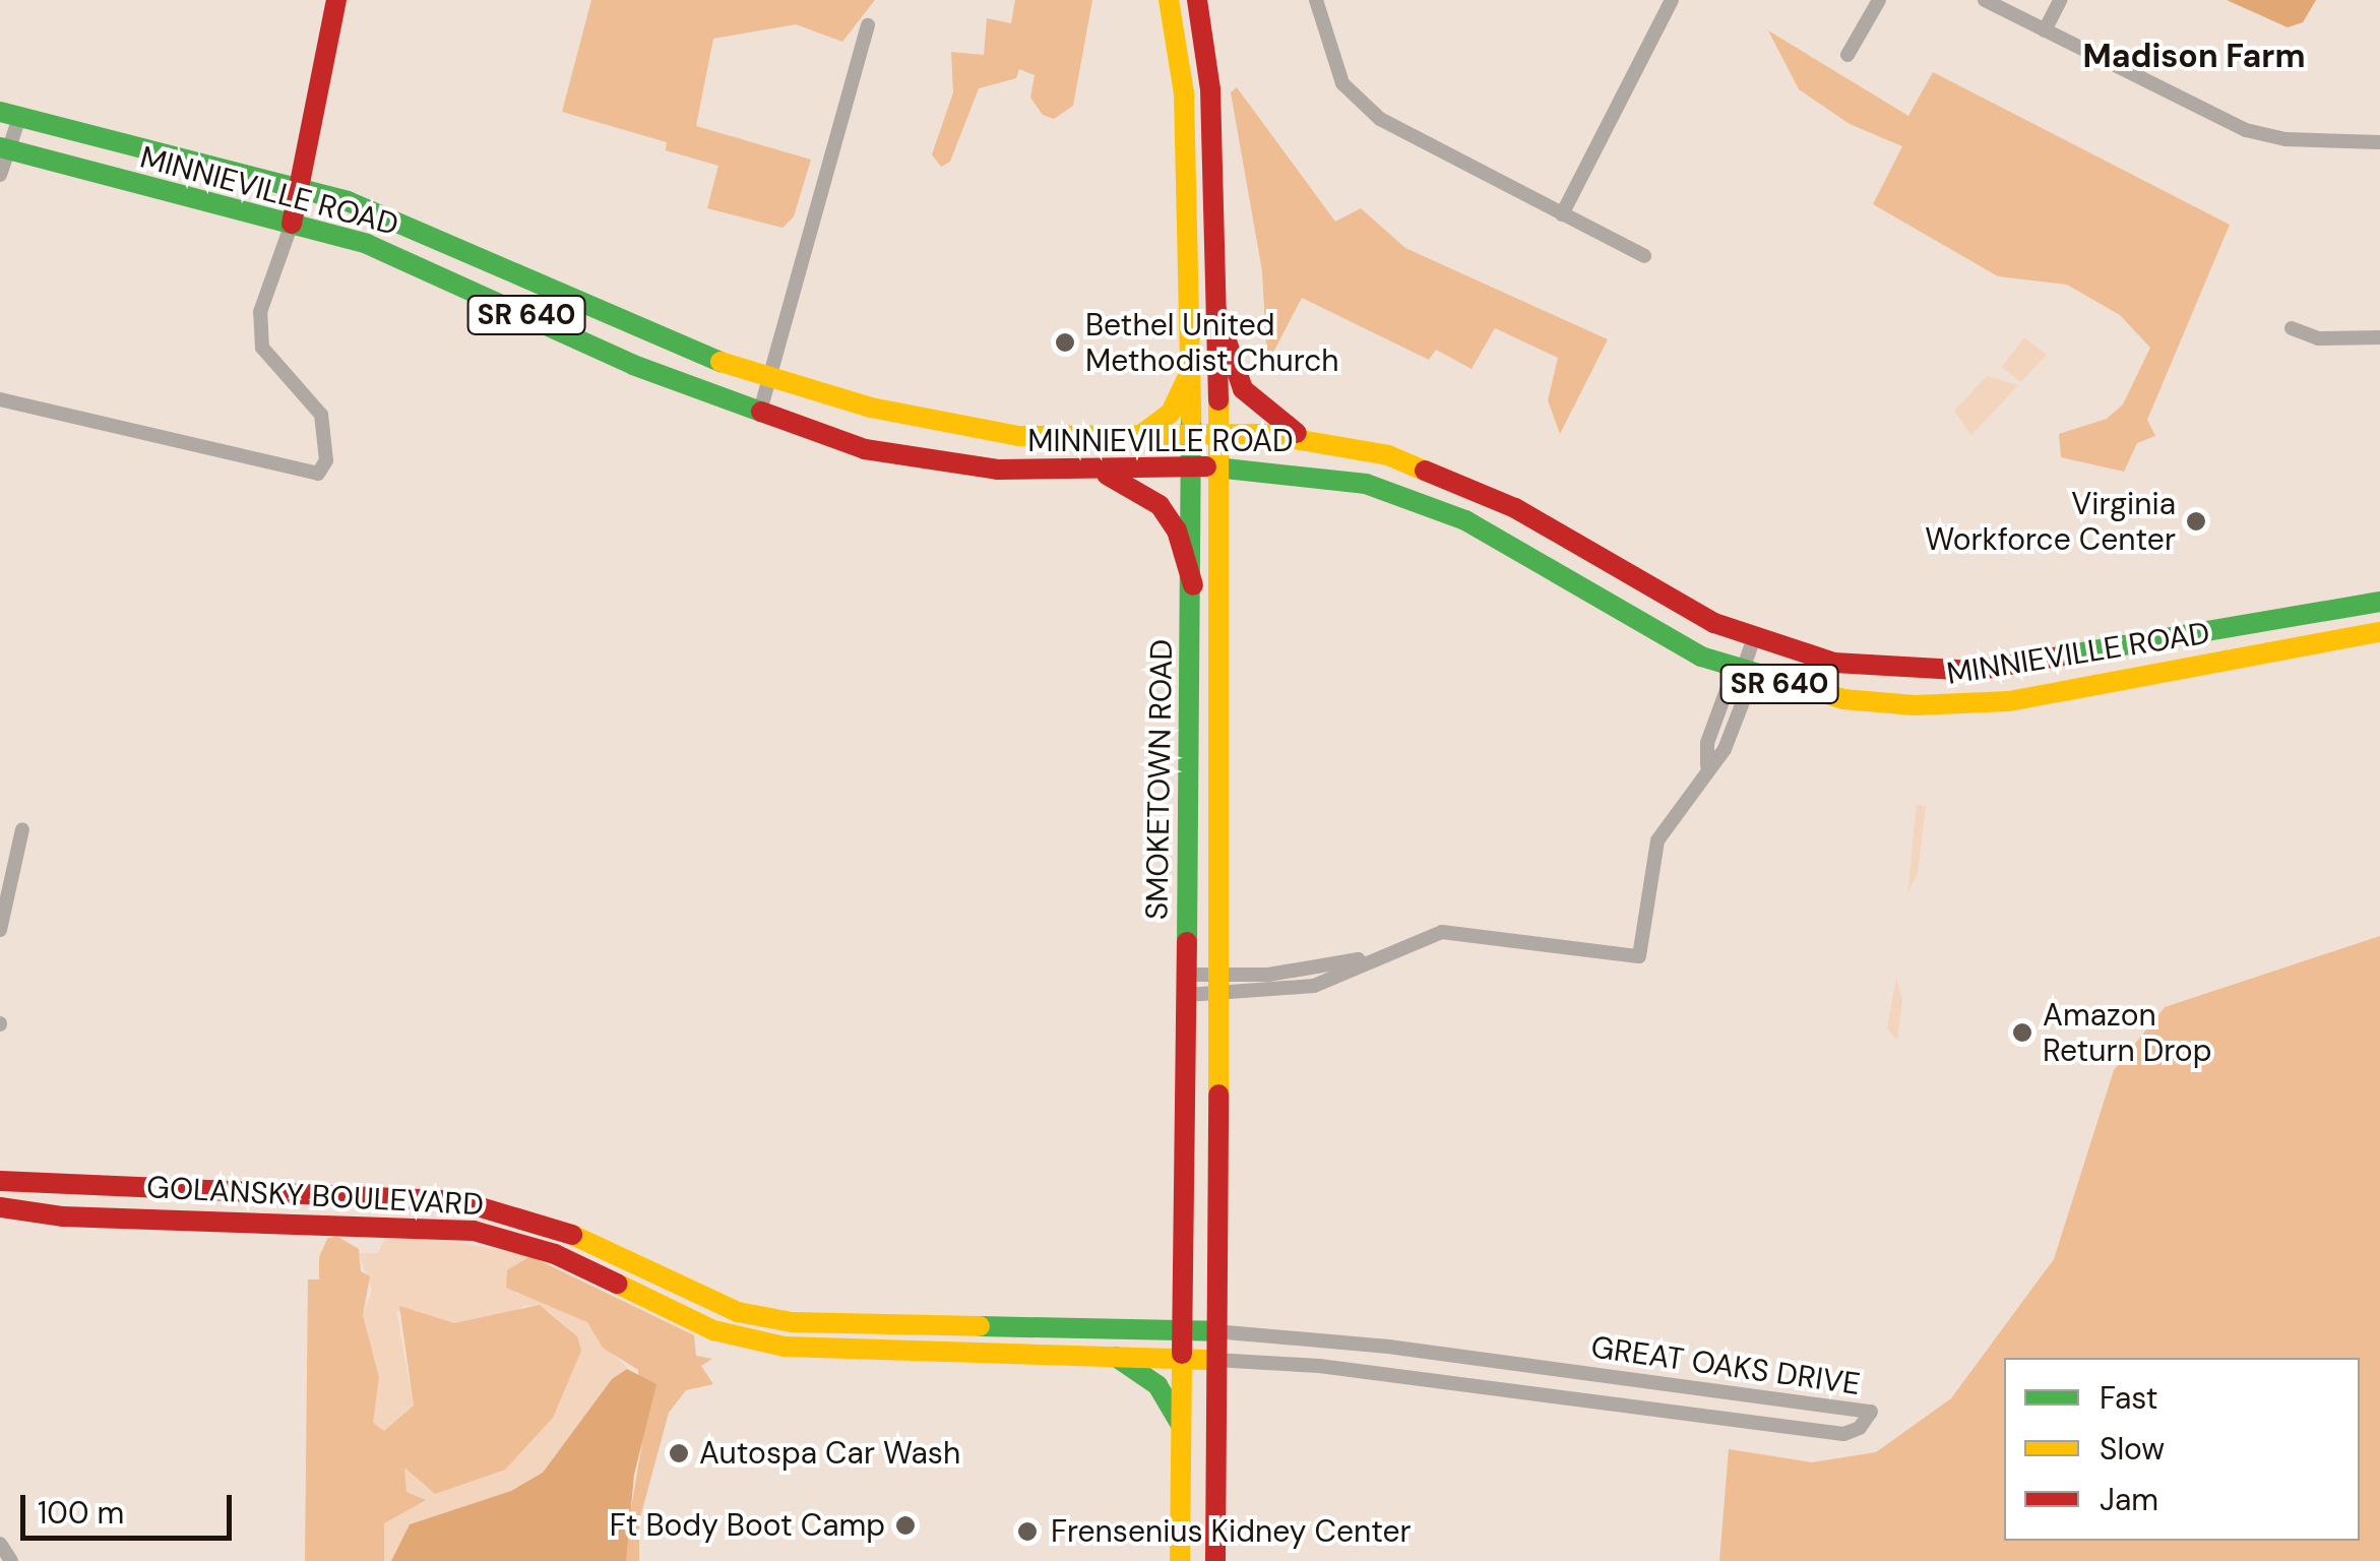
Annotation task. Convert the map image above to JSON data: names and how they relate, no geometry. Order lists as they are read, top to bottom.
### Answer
{
  "streets": {
    "main road": [
      "MINNIEVILLE ROAD",
      "SR 640",
      "SMOKETOWN ROAD",
      "GOLANSKY BOULEVARD"
    ],
    "street": ["GREAT OAKS DRIVE"]
  },
  "crossings": [
    ["MINNIEVILLE ROAD", "SMOKETOWN ROAD"],
    ["SMOKETOWN ROAD", "GOLANSKY BOULEVARD"],
    ["SMOKETOWN ROAD", "GREAT OAKS DRIVE"],
    ["GOLANSKY BOULEVARD", "GREAT OAKS DRIVE"]
  ],
  "districts": ["Madison Farm"],
  "places": [
    "Bethel United Methodist Church",
    "Virginia Workforce Center",
    "Amazon Return Drop",
    "Autospa Car Wash",
    "Ft Body Boot Camp",
    "Frensenius Kidney Center"
  ],
  "legend": ["Fast", "Slow", "Jam"],
  "scale_bar": "100 m"
}
